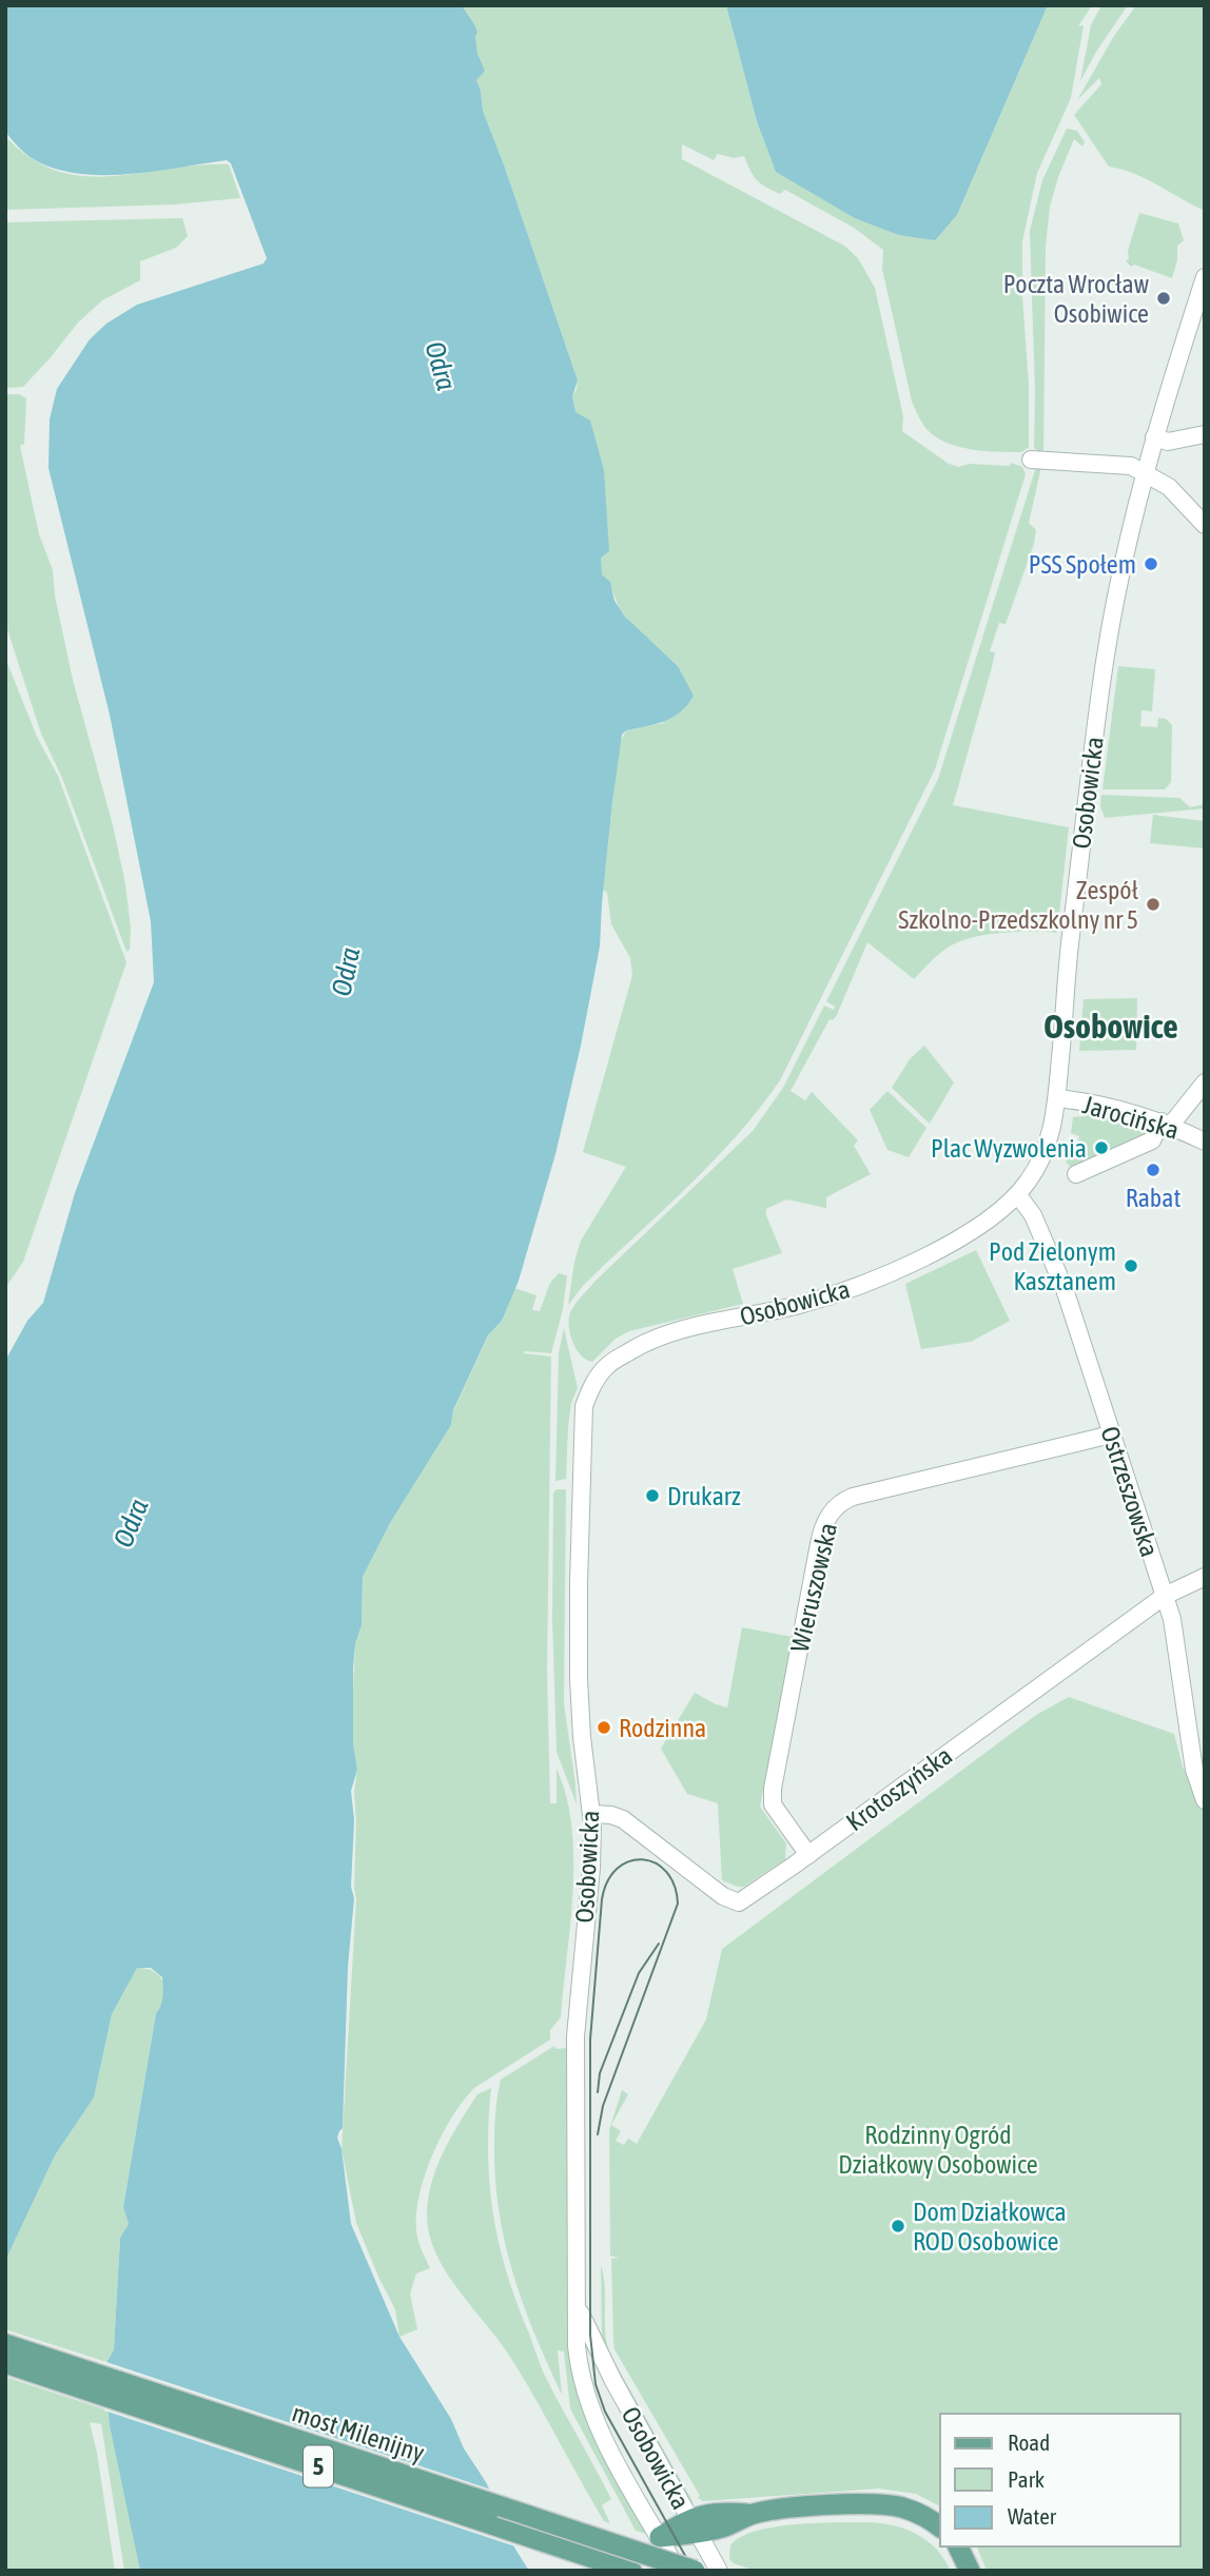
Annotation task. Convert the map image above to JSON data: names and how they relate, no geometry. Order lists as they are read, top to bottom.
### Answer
{
  "streets": {
    "main road": ["most Milenijny", "5"],
    "street": [
      "Osobowicka",
      "Jarocińska",
      "Ostrzeszowska",
      "Wieruszowska",
      "Krotoszyńska"
    ]
  },
  "crossings": [
    ["Osobowicka", "Jarocińska"],
    ["Osobowicka", "Ostrzeszowska"],
    ["Osobowicka", "Krotoszyńska"],
    ["Ostrzeszowska", "Wieruszowska"],
    ["Ostrzeszowska", "Krotoszyńska"],
    ["Wieruszowska", "Krotoszyńska"]
  ],
  "districts": ["Osobowice"],
  "water": ["Odra"],
  "parks": ["Rodzinny Ogród Działkowy Osobowice"],
  "places": [
    "Poczta Wrocław Osobiwice",
    "PSS Społem",
    "Zespół Szkolno-Przedszkolny nr 5",
    "Plac Wyzwolenia",
    "Rabat",
    "Pod Zielonym Kasztanem",
    "Drukarz",
    "Rodzinna",
    "Dom Działkowca ROD Osobowice"
  ],
  "legend": ["Road", "Park", "Water"]
}
